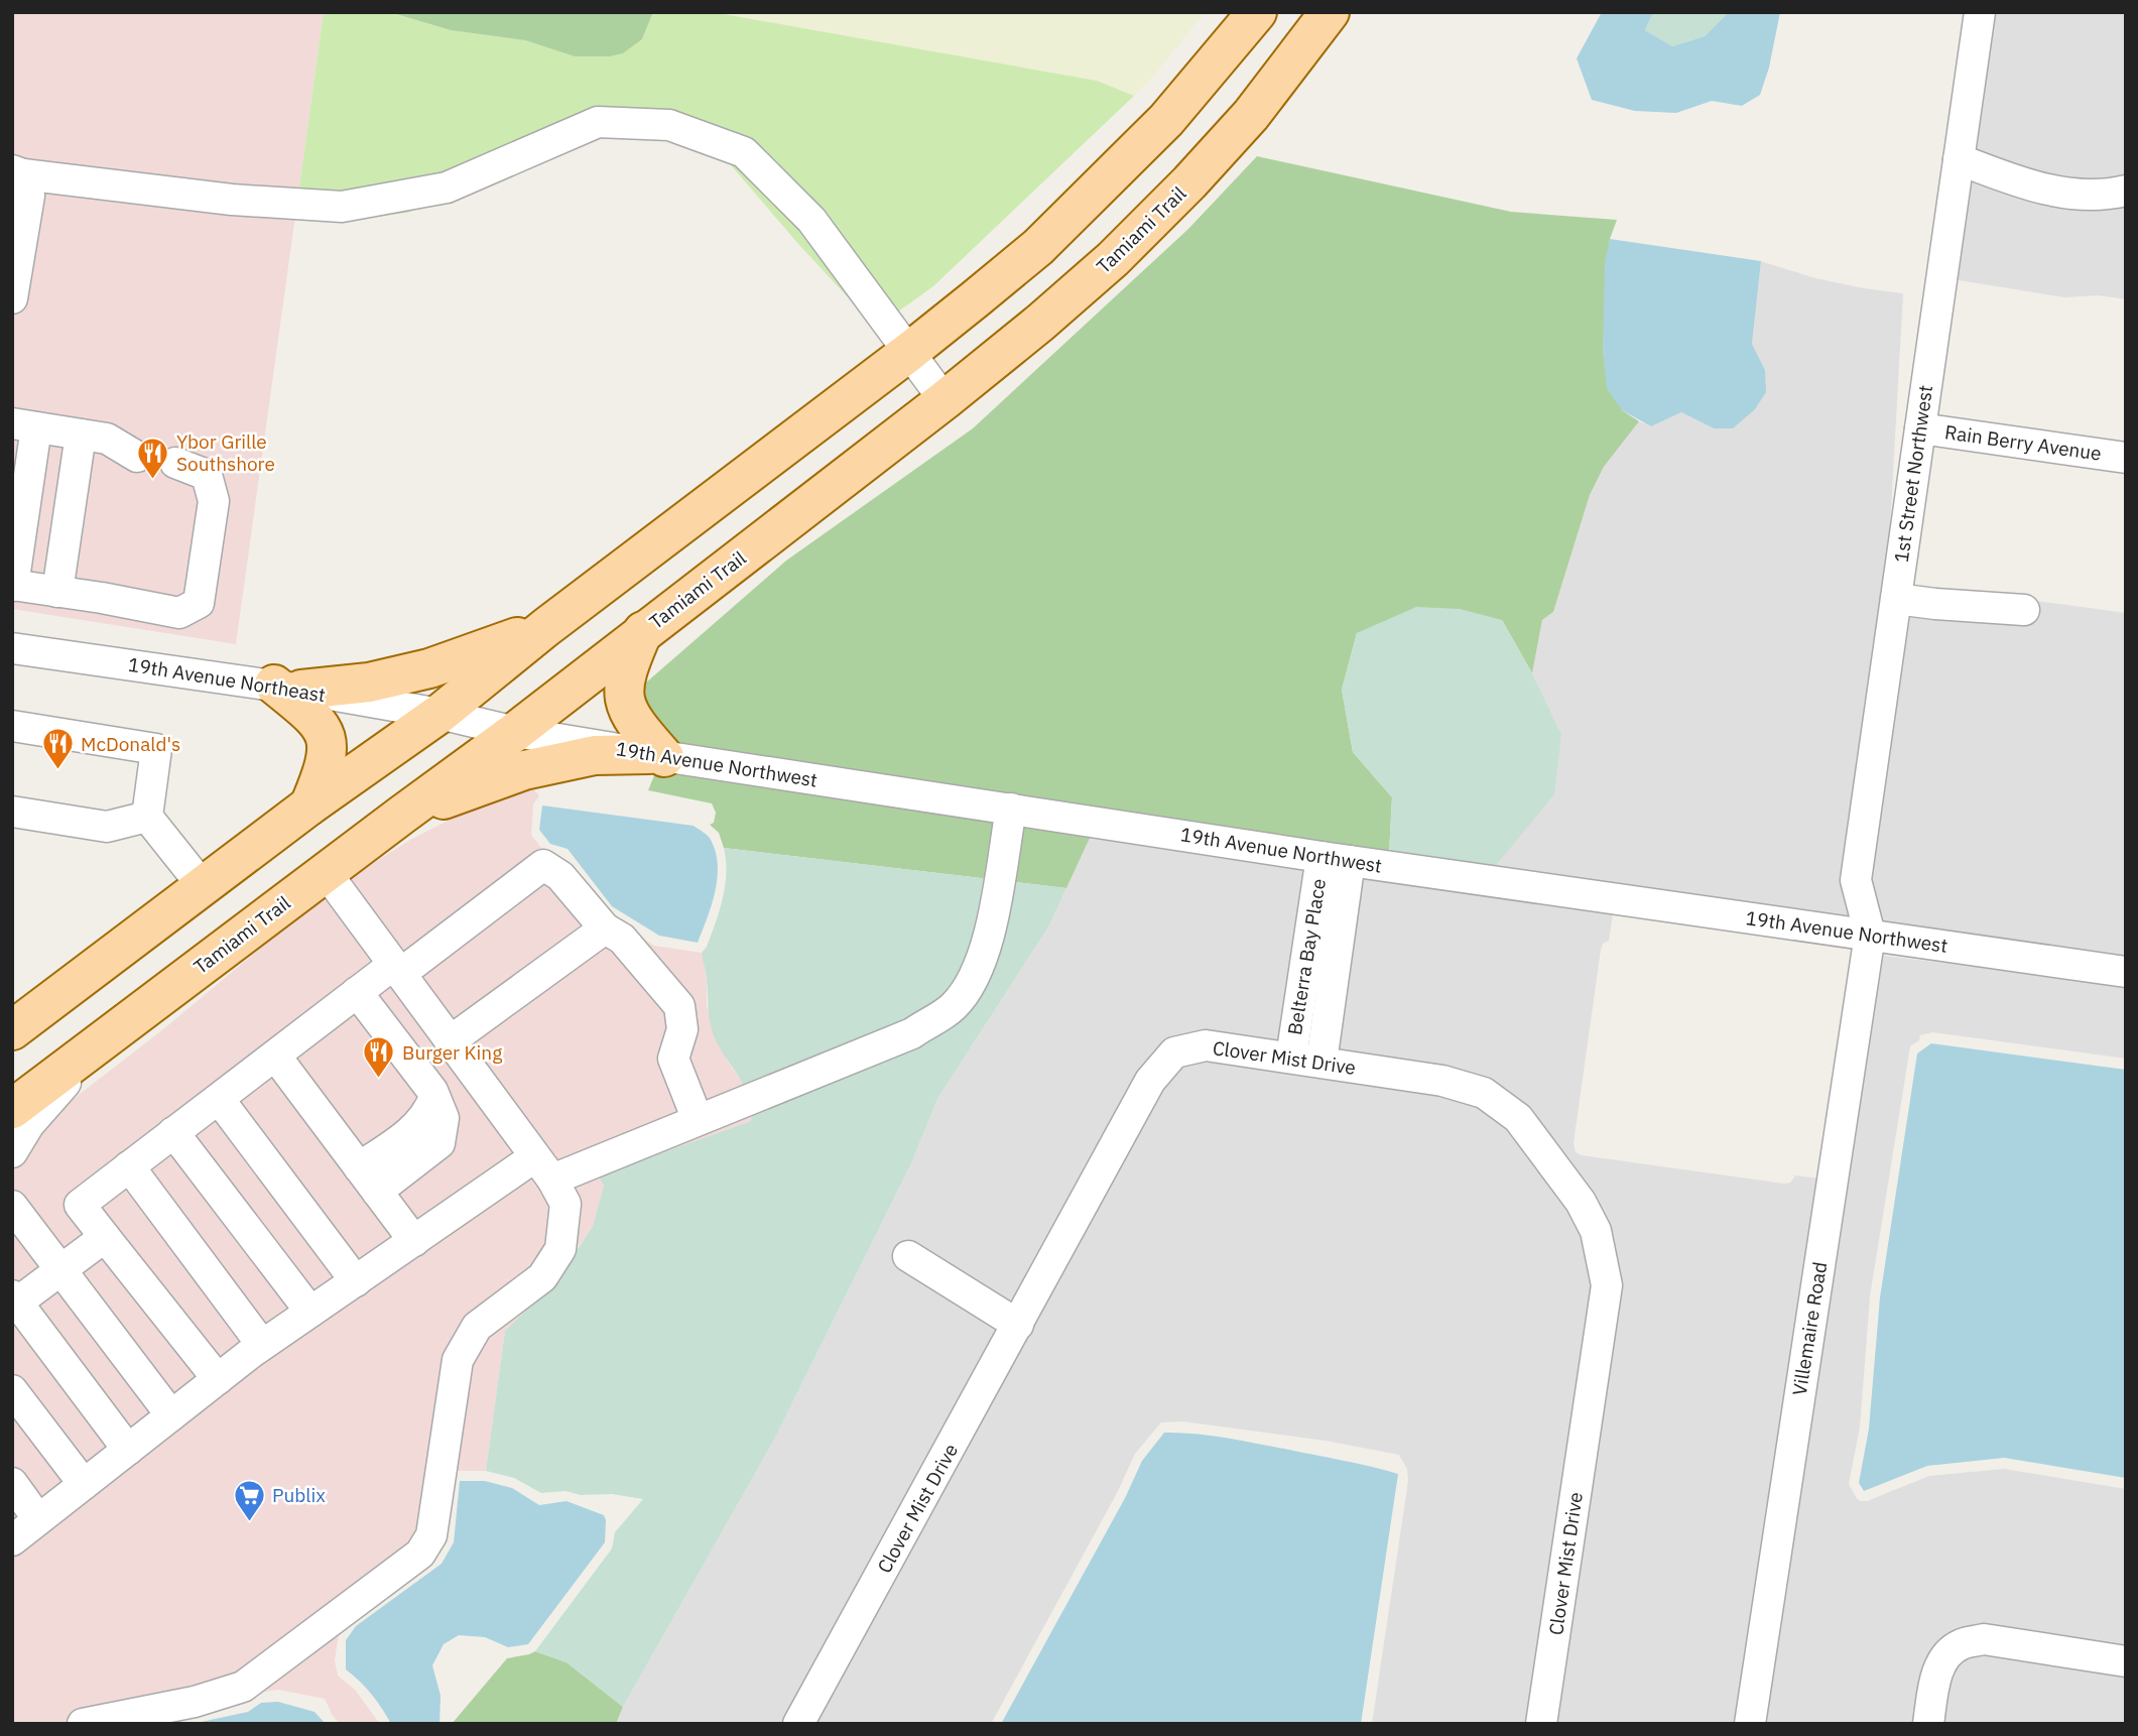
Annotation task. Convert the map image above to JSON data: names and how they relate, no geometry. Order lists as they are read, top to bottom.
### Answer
{
  "streets": {
    "main road": ["Tamiami Trail"],
    "street": [
      "Rain Berry Avenue",
      "1st Street Northwest",
      "19th Avenue Northeast",
      "19th Avenue Northwest",
      "Belterra Bay Place",
      "Clover Mist Drive",
      "Villemaire Road"
    ]
  },
  "crossings": [
    ["Tamiami Trail", "19th Avenue Northwest"],
    ["Rain Berry Avenue", "1st Street Northwest"],
    ["1st Street Northwest", "19th Avenue Northwest"],
    ["1st Street Northwest", "Villemaire Road"],
    ["19th Avenue Northeast", "19th Avenue Northwest"],
    ["19th Avenue Northwest", "Belterra Bay Place"],
    ["19th Avenue Northwest", "Villemaire Road"],
    ["Belterra Bay Place", "Clover Mist Drive"]
  ],
  "places": {
    "restaurant": ["Ybor Grille Southshore", "McDonald's", "Burger King"],
    "supermarket": ["Publix"]
  }
}
